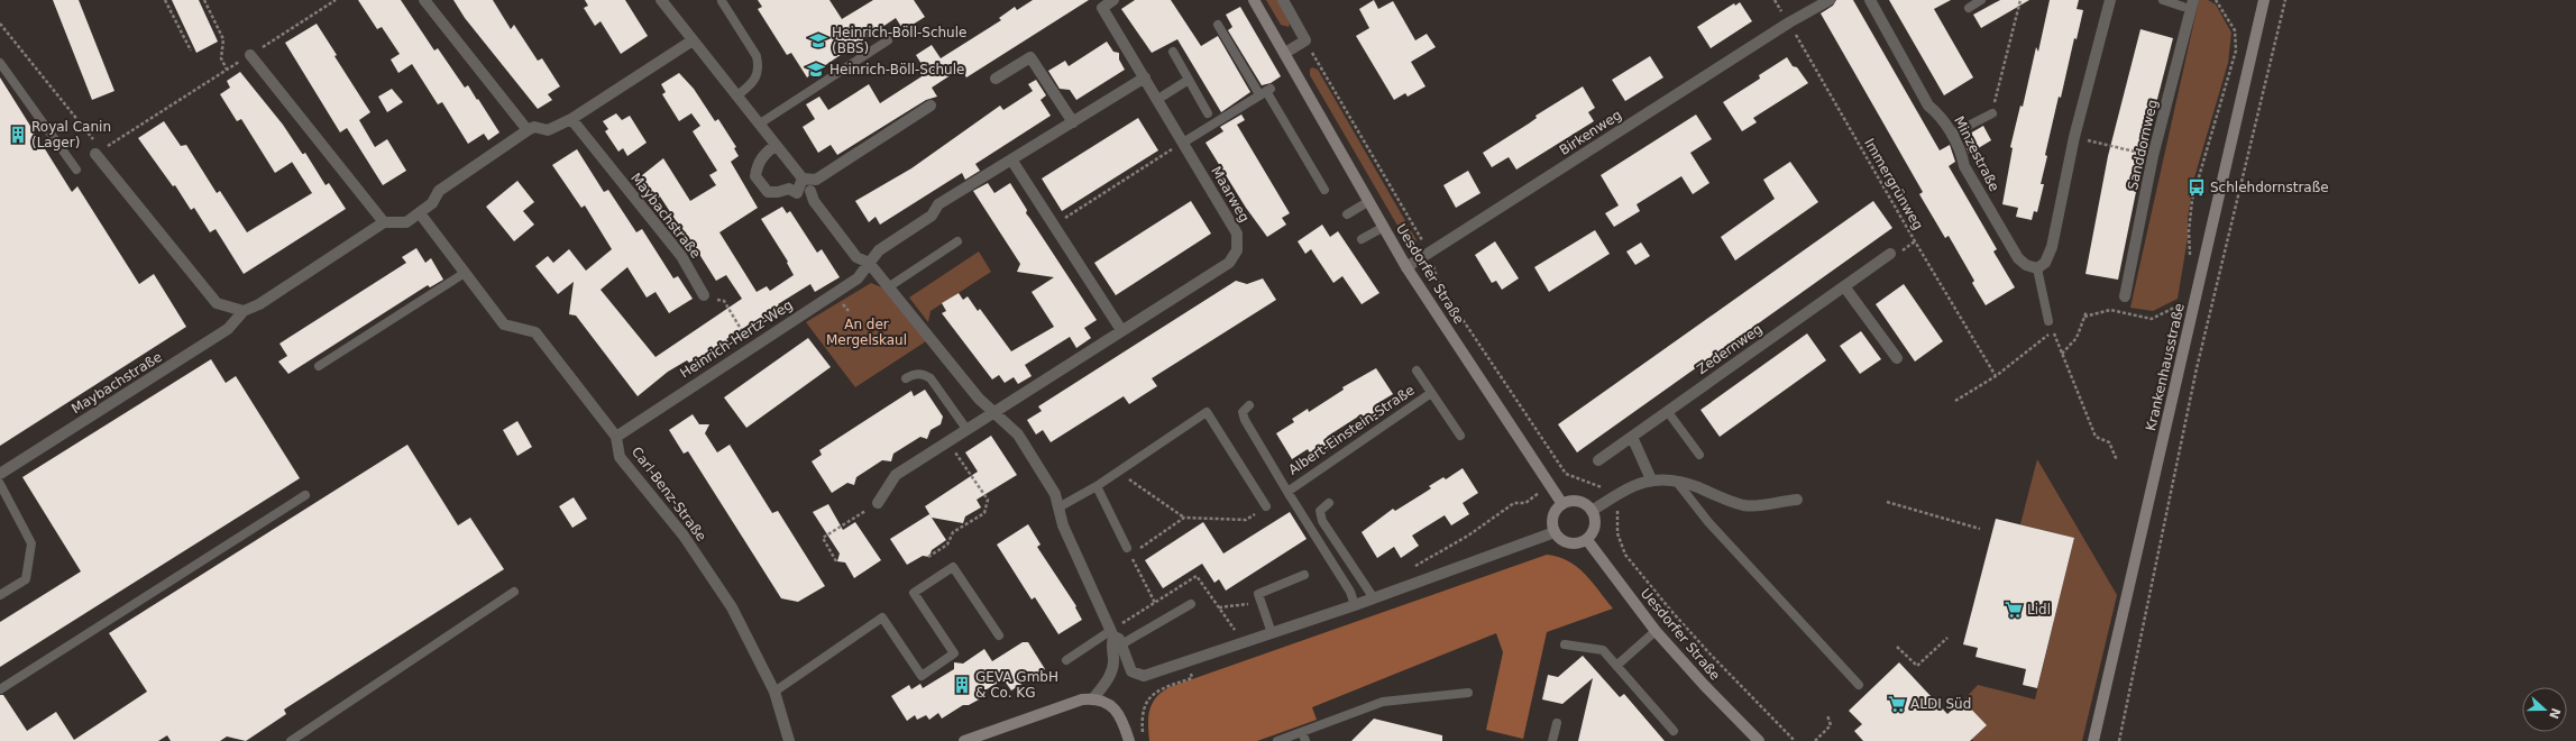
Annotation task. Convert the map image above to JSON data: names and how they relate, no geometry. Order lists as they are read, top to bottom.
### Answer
{
  "streets": {
    "street": [
      "Birkenweg",
      "Sanddornweg",
      "Minzestraße",
      "Maarweg",
      "Maybachstraße",
      "Uesdorfer Straße",
      "Heinrich-Hertz-Weg",
      "Zedernweg",
      "Krankenhausstraße",
      "Carl-Benz-Straße"
    ],
    "lane": ["Albert-Einstein-Straße"],
    "path": ["Immergrünweg"]
  },
  "crossings": [
    ["Birkenweg", "Immergrünweg"],
    ["Birkenweg", "Uesdorfer Straße"],
    ["Heinrich-Hertz-Weg", "Carl-Benz-Straße"]
  ],
  "parks": ["An der Mergelskaul"],
  "places": {
    "school or university": ["Heinrich-Böll-Schule (BBS)", "Heinrich-Böll-Schule"],
    "building": ["Royal Canin (Lager)", "GEVA GmbH & Co. KG"],
    "bus stop": ["Schlehdornstraße"],
    "supermarket": ["Lidl", "ALDI Süd"]
  },
  "north": "right"
}
